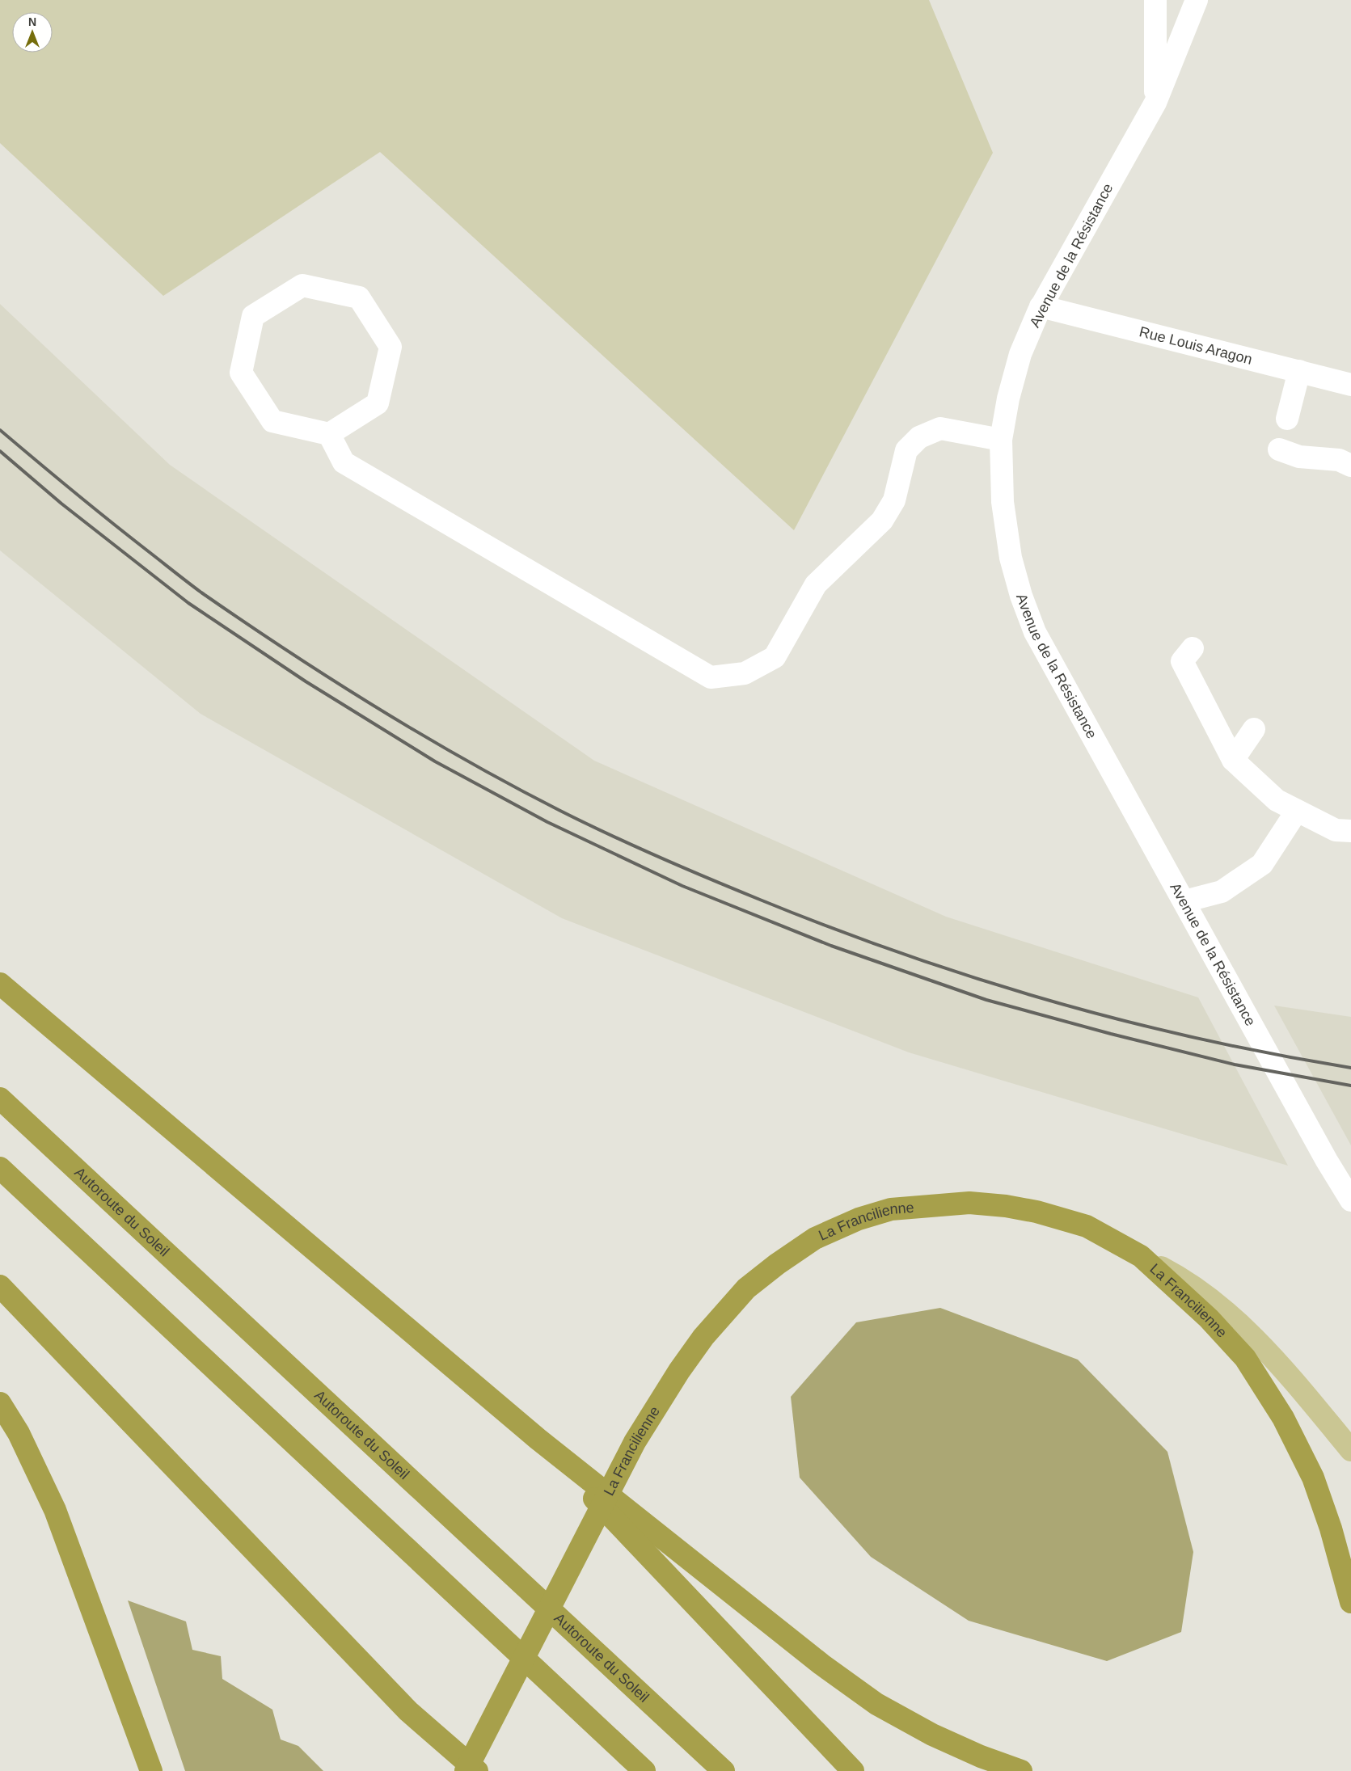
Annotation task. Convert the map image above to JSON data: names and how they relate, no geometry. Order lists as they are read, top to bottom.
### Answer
{
  "streets": {
    "highway": ["Autoroute du Soleil", "La Francilienne"],
    "street": ["Avenue de la Résistance", "Rue Louis Aragon"]
  },
  "crossings": [
    ["Avenue de la Résistance", "Rue Louis Aragon"]
  ],
  "north": "top"
}
